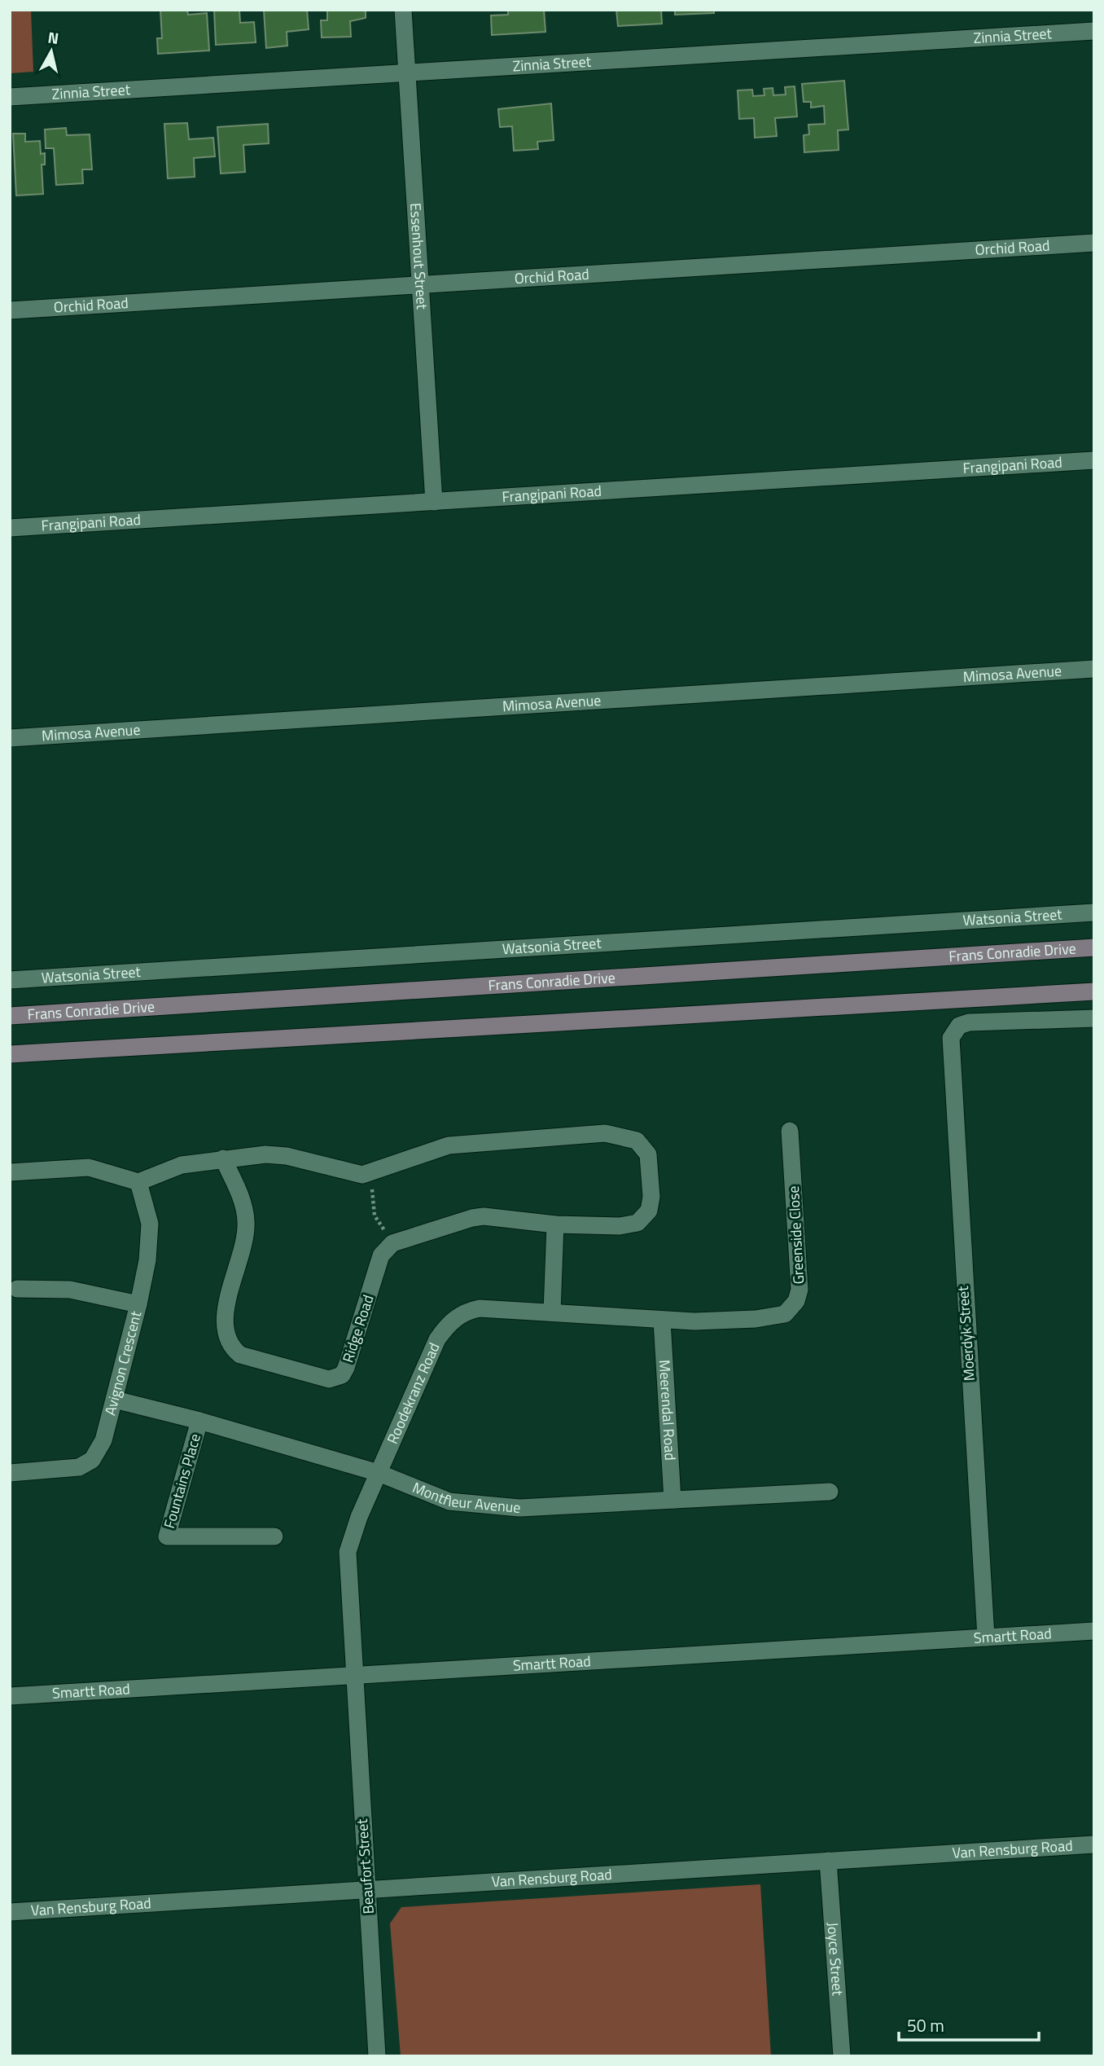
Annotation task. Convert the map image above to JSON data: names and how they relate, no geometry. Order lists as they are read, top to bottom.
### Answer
{
  "streets": {
    "main road": ["Frans Conradie Drive"],
    "street": [
      "Zinnia Street",
      "Orchid Road",
      "Essenhout Street",
      "Frangipani Road",
      "Mimosa Avenue",
      "Watsonia Street",
      "Greenside Close",
      "Ridge Road",
      "Moerdyk Street",
      "Avignon Crescent",
      "Roodekranz Road",
      "Meerendal Road",
      "Fountains Place",
      "Montfleur Avenue",
      "Smartt Road",
      "Van Rensburg Road",
      "Beaufort Street",
      "Joyce Street"
    ]
  },
  "crossings": [
    ["Zinnia Street", "Essenhout Street"],
    ["Orchid Road", "Essenhout Street"],
    ["Essenhout Street", "Frangipani Road"],
    ["Greenside Close", "Roodekranz Road"],
    ["Greenside Close", "Meerendal Road"],
    ["Moerdyk Street", "Smartt Road"],
    ["Avignon Crescent", "Montfleur Avenue"],
    ["Roodekranz Road", "Meerendal Road"],
    ["Roodekranz Road", "Montfleur Avenue"],
    ["Roodekranz Road", "Smartt Road"],
    ["Roodekranz Road", "Beaufort Street"],
    ["Meerendal Road", "Montfleur Avenue"],
    ["Fountains Place", "Montfleur Avenue"],
    ["Smartt Road", "Beaufort Street"],
    ["Van Rensburg Road", "Beaufort Street"],
    ["Van Rensburg Road", "Joyce Street"]
  ],
  "scale_bar": "50 m",
  "north": "top"
}
